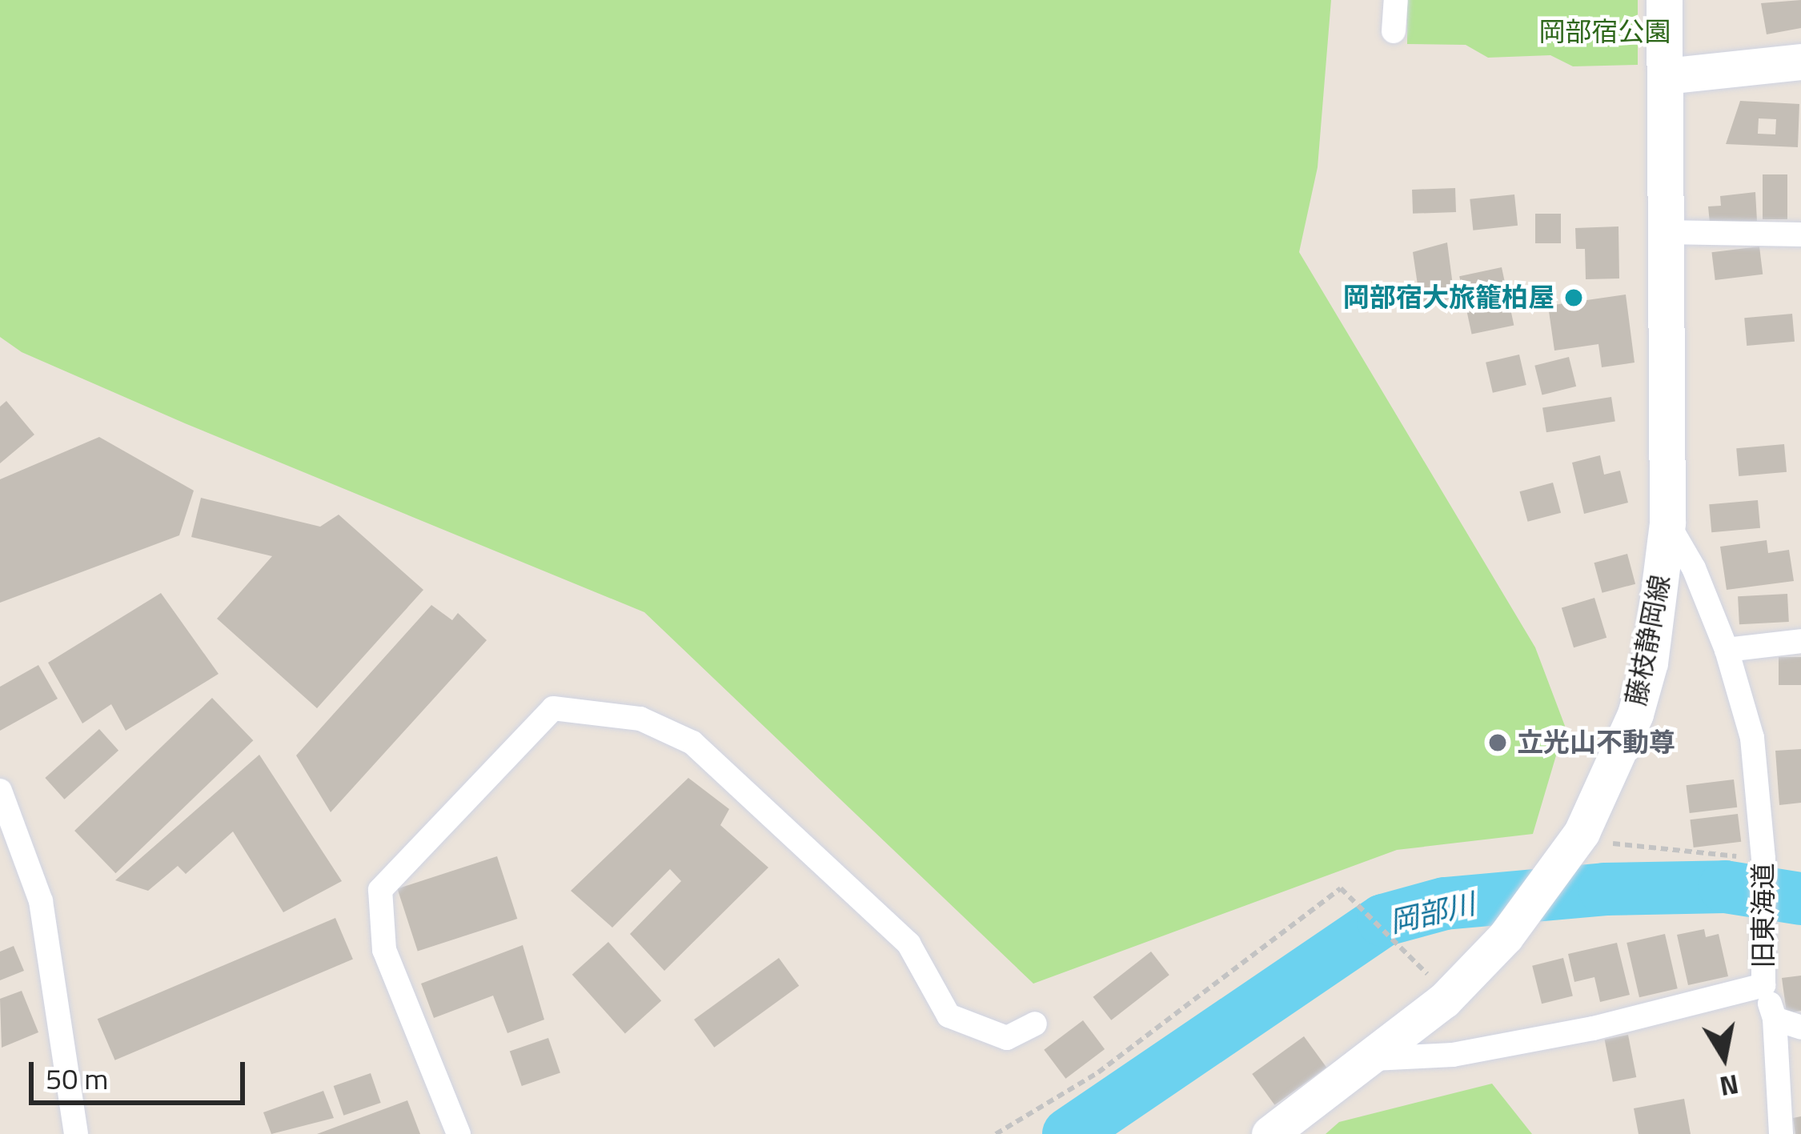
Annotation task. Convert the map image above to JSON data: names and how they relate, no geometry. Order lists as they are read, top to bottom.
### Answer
{
  "streets": {
    "main road": ["藤枝静岡線"],
    "street": ["旧東海道"]
  },
  "crossings": [
    ["藤枝静岡線", "旧東海道"]
  ],
  "water": ["岡部川"],
  "parks": ["岡部宿公園"],
  "places": ["岡部宿大旅籠柏屋", "立光山不動尊"],
  "scale_bar": "50 m",
  "north": "bottom"
}
